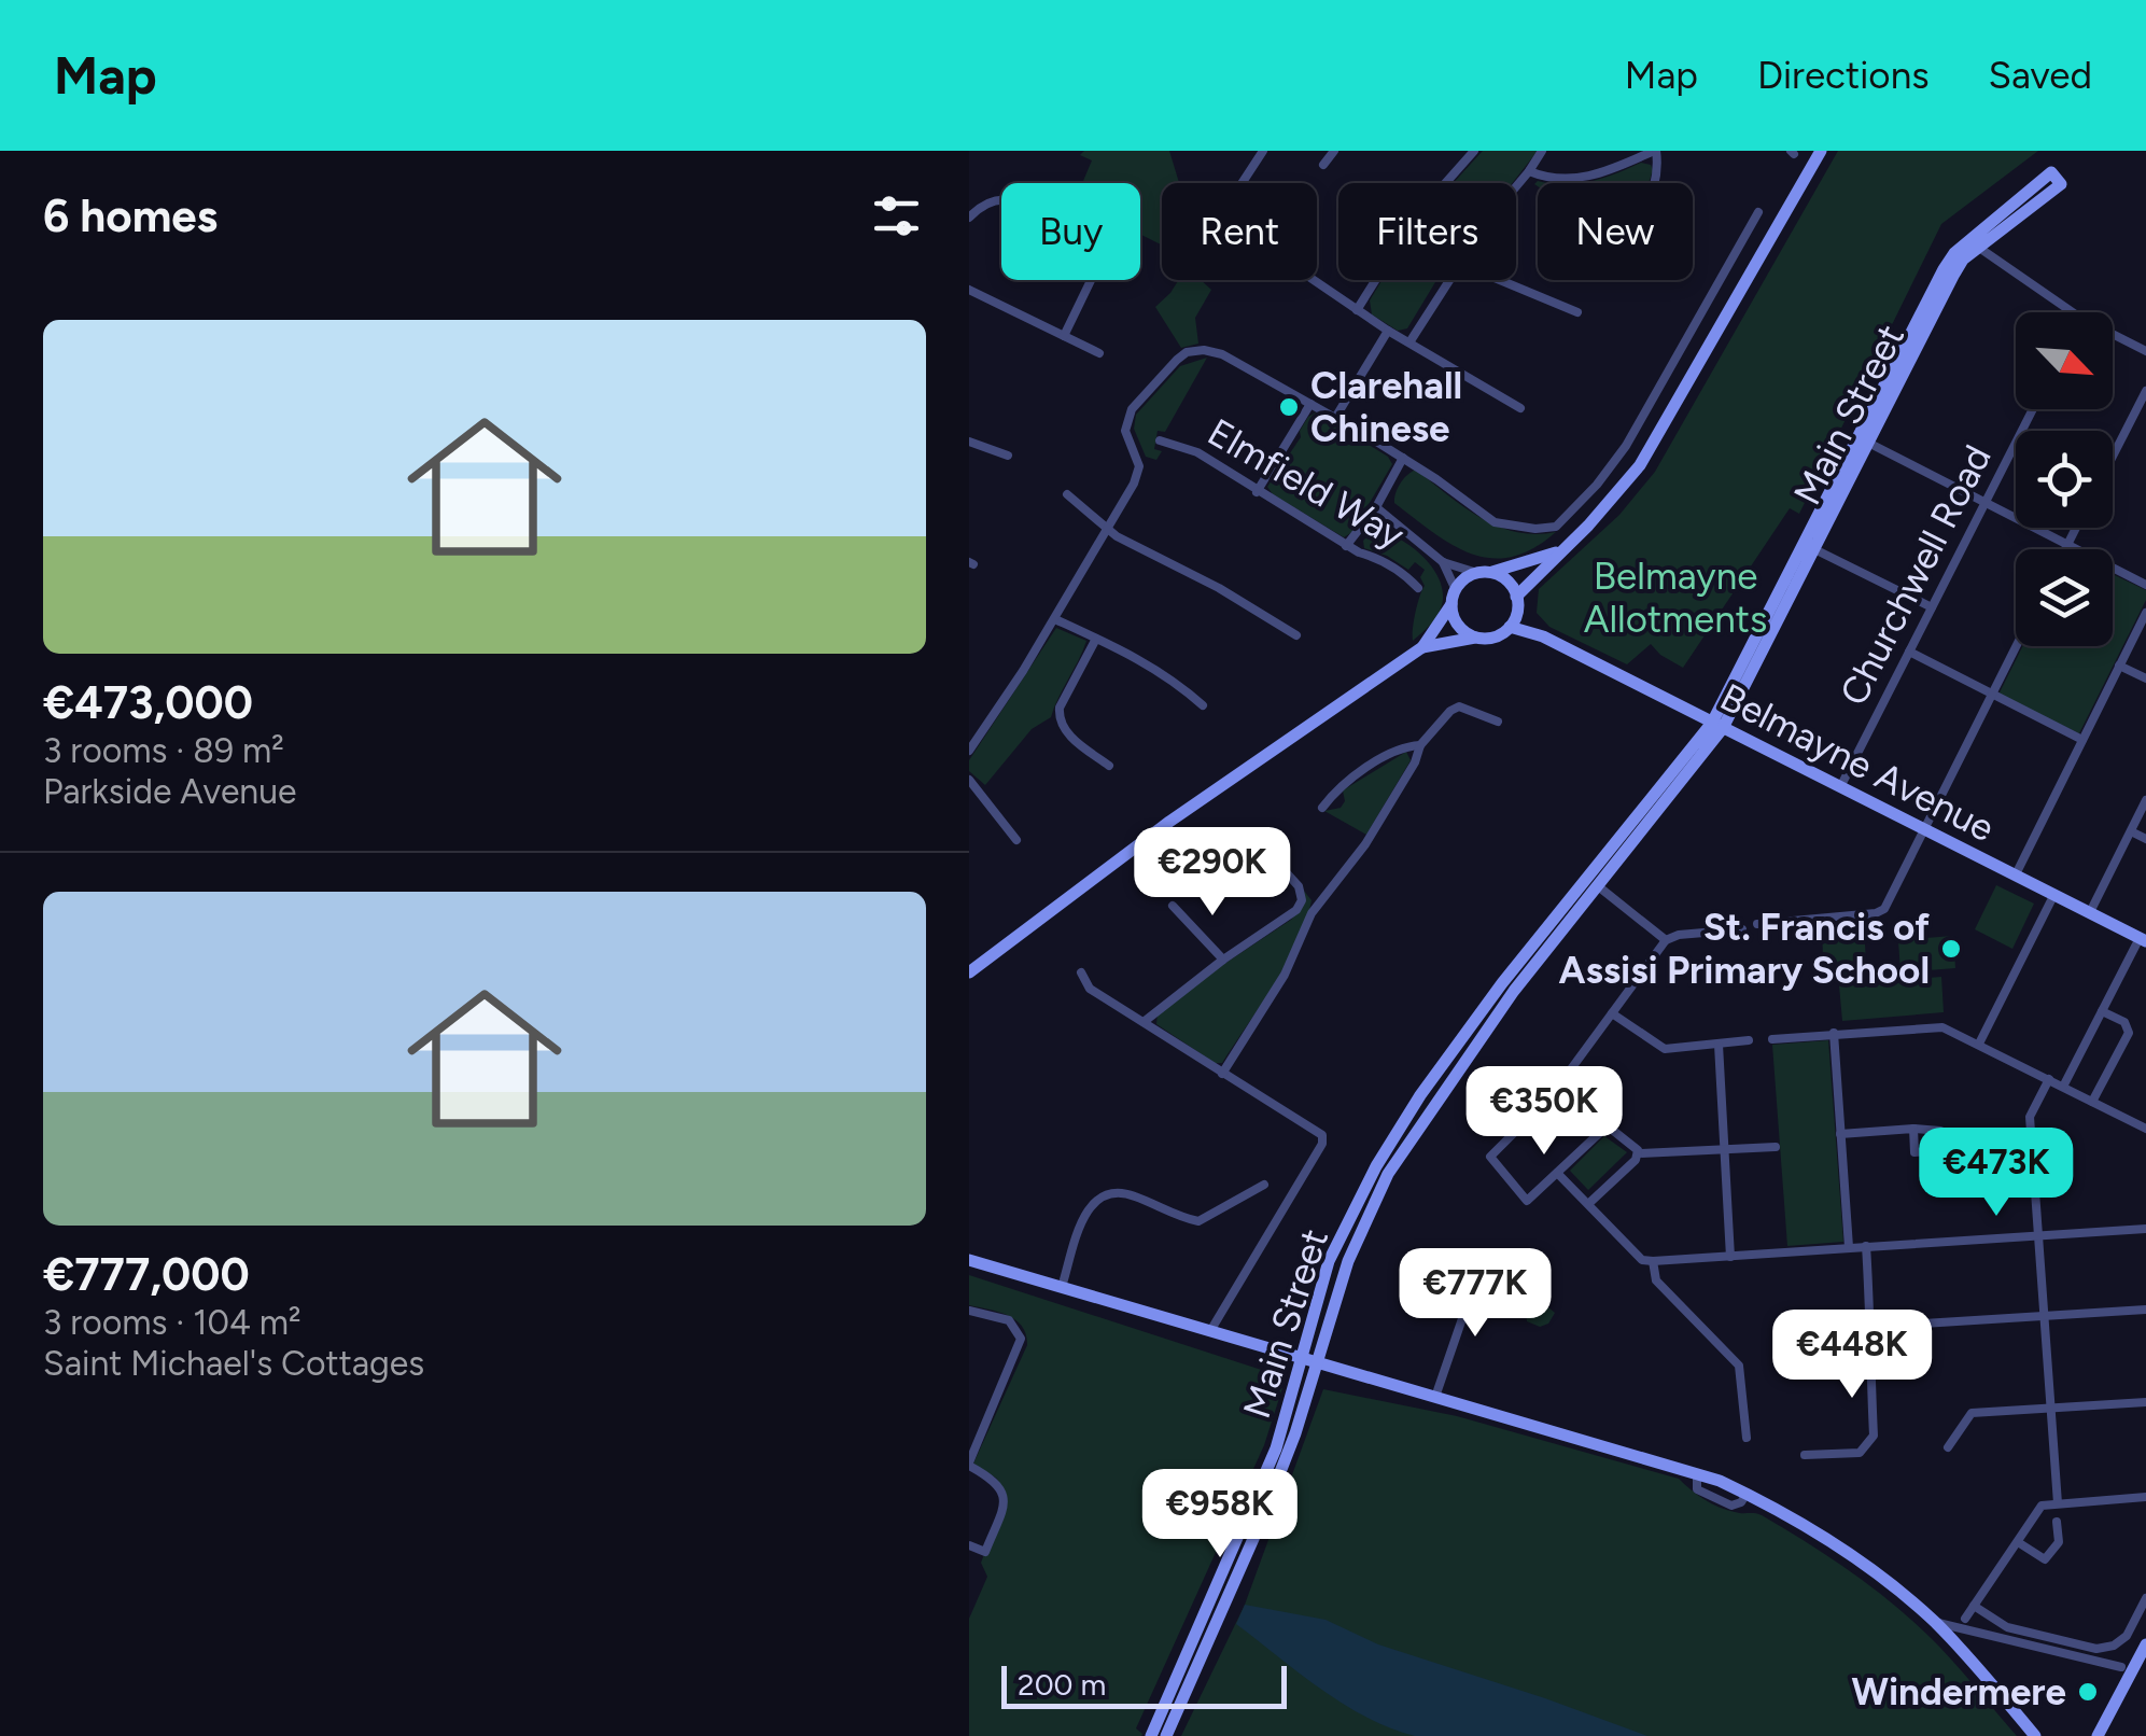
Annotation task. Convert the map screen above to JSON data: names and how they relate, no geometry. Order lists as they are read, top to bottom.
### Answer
{
  "streets": {
    "street": [
      "Main Street",
      "Elmfield Way",
      "Churchwell Road",
      "Belmayne Avenue"
    ]
  },
  "crossings": [
    ["Main Street", "Belmayne Avenue"],
    ["Churchwell Road", "Belmayne Avenue"]
  ],
  "parks": ["Belmayne Allotments"],
  "places": ["Clarehall Chinese", "St. Francis of Assisi Primary School", "Windermere"],
  "scale_bar": "200 m",
  "north": "bottom right",
  "page": {
    "header": "Map",
    "nav": ["Map", "Directions", "Saved"],
    "heading": "6 homes",
    "chip": [
      "Buy",
      "Rent",
      "Filters",
      "New"
    ],
    "list": [
      {
        "name": "€473,000",
        "note": "3 rooms · 89 m² · Parkside Avenue"
      },
      {
        "name": "€777,000",
        "note": "3 rooms · 104 m² · Saint Michael's Cottages"
      }
    ],
    "price": [
      "€290K",
      "€350K",
      "€473K",
      "€777K",
      "€448K",
      "€958K"
    ],
    "scale": "200 m"
  }
}
